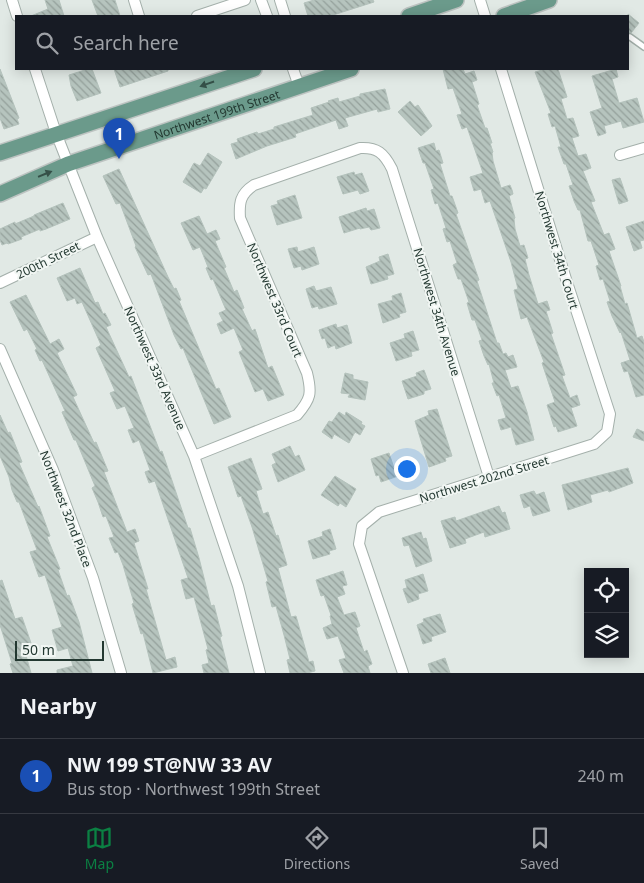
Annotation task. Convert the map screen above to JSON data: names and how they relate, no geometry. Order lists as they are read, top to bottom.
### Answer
{
  "streets": {
    "main road": ["Northwest 199th Street"],
    "street": [
      "Northwest 34th Court",
      "200th Street",
      "Northwest 33rd Court",
      "Northwest 34th Avenue",
      "Northwest 33rd Avenue",
      "Northwest 202nd Street",
      "Northwest 32nd Place"
    ]
  },
  "crossings": [
    ["Northwest 199th Street", "Northwest 33rd Avenue"],
    ["Northwest 34th Court", "Northwest 202nd Street"],
    ["200th Street", "Northwest 33rd Avenue"],
    ["Northwest 33rd Court", "Northwest 34th Avenue"],
    ["Northwest 33rd Court", "Northwest 33rd Avenue"],
    ["Northwest 34th Avenue", "Northwest 202nd Street"]
  ],
  "scale_bar": "50 m",
  "page": {
    "search": "Search here",
    "pins": "1",
    "scale": "50 m",
    "heading": "Nearby",
    "list": [
      {
        "mark": "1",
        "name": "NW 199 ST@NW 33 AV",
        "note": "Bus stop · Northwest 199th Street",
        "value": "240 m"
      }
    ],
    "nav": ["Map", "Directions", "Saved"]
  }
}
